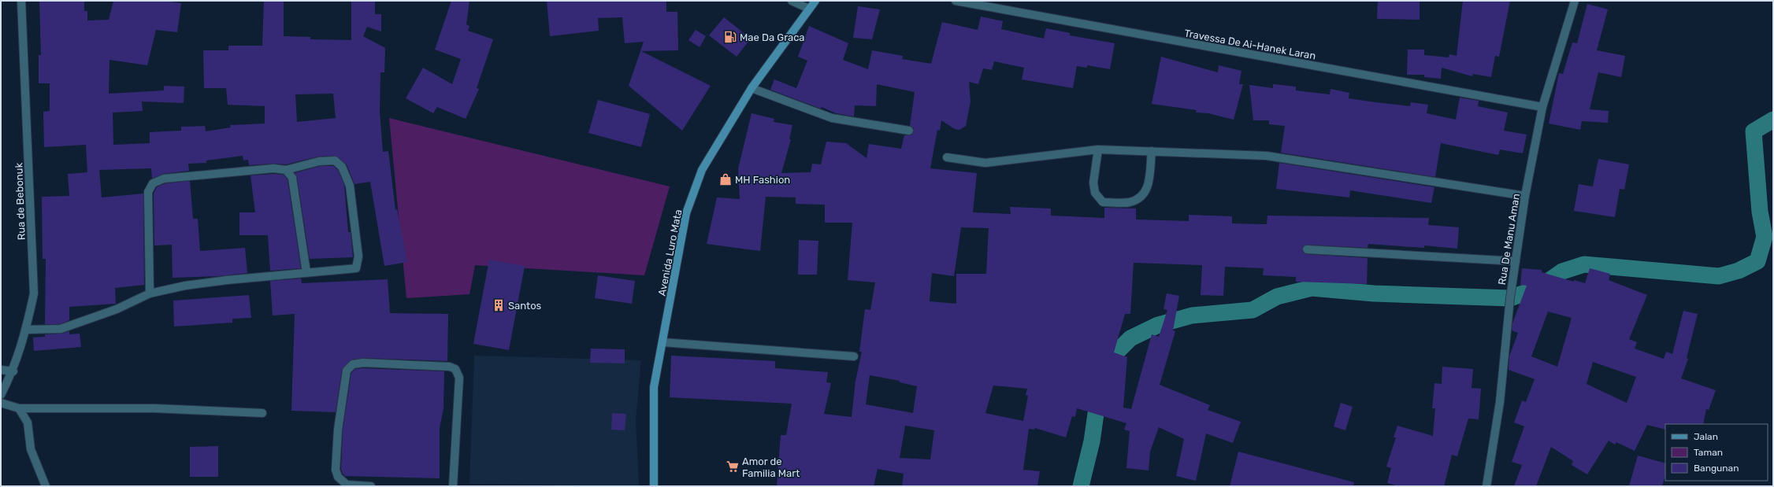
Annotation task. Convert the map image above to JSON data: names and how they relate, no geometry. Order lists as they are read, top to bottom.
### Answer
{
  "streets": {
    "main road": ["Avenida Luro Mata"],
    "street": ["Travessa De Ai-Hanek Laran", "Rua de Bebonuk", "Rua De Manu Aman"]
  },
  "crossings": [
    ["Travessa De Ai-Hanek Laran", "Rua De Manu Aman"]
  ],
  "places": {
    "fuel station": ["Mae Da Graca"],
    "shop": ["MH Fashion"],
    "building": ["Santos"],
    "supermarket": ["Amor de Familia Mart"]
  },
  "legend": ["Jalan", "Taman", "Bangunan"]
}
